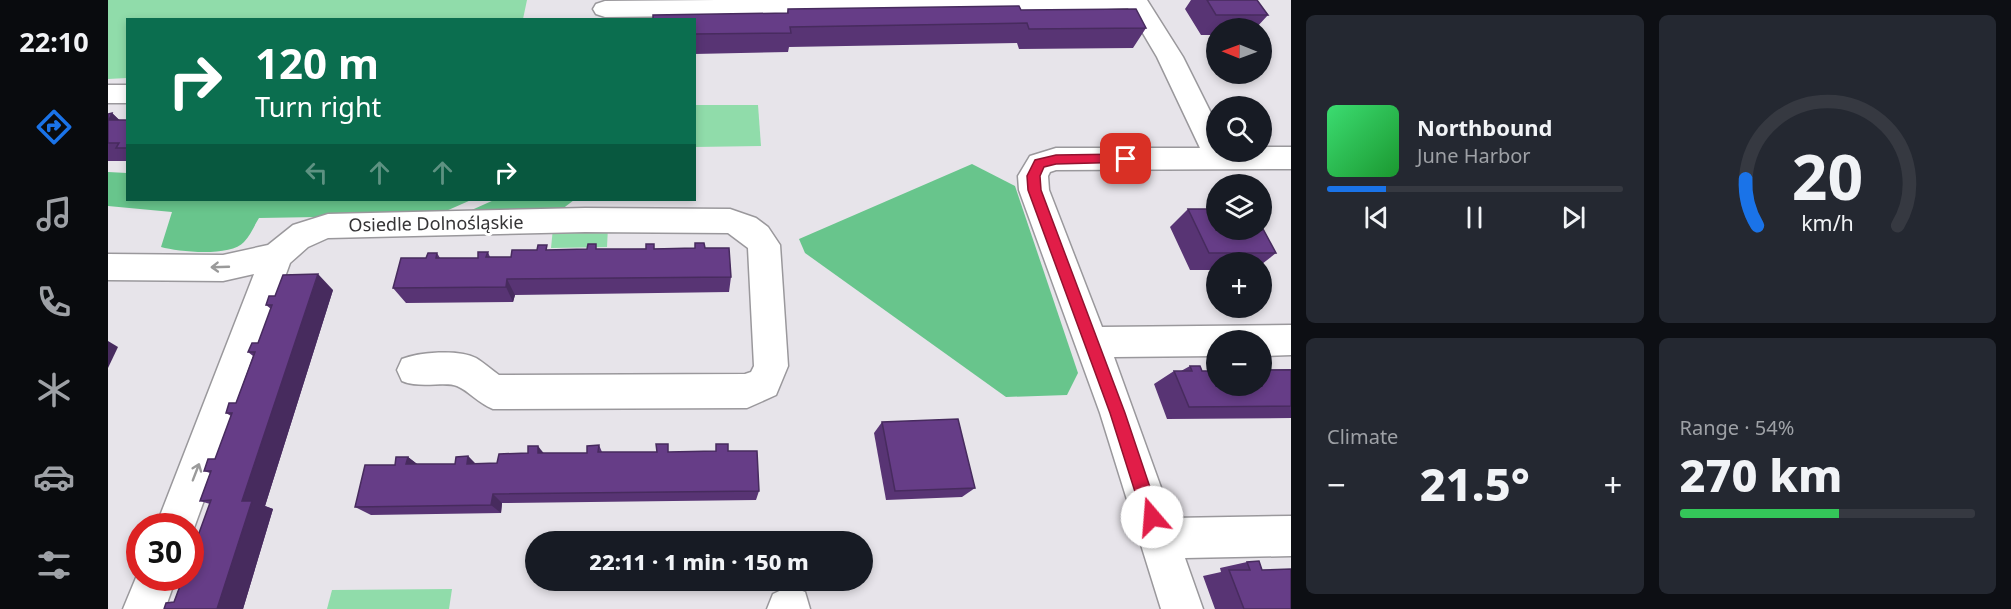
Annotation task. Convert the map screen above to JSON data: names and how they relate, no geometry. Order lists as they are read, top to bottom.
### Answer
{
  "streets": {
    "street": ["Osiedle Dolnośląskie"]
  },
  "north": "left",
  "page": {
    "tabs": "22:10",
    "map_buttons": ["+", "−"],
    "turn": ["120 m", "Turn right"],
    "song": ["Northbound", "June Harbor"],
    "tile": [
      "Climate",
      ["Range · 54%", "270 km"]
    ],
    "heat": ["−", "21.5°", "+"],
    "limit": "30",
    "trip": "22:11 · 1 min · 150 m",
    "gauge": ["20", "km/h"]
  }
}
